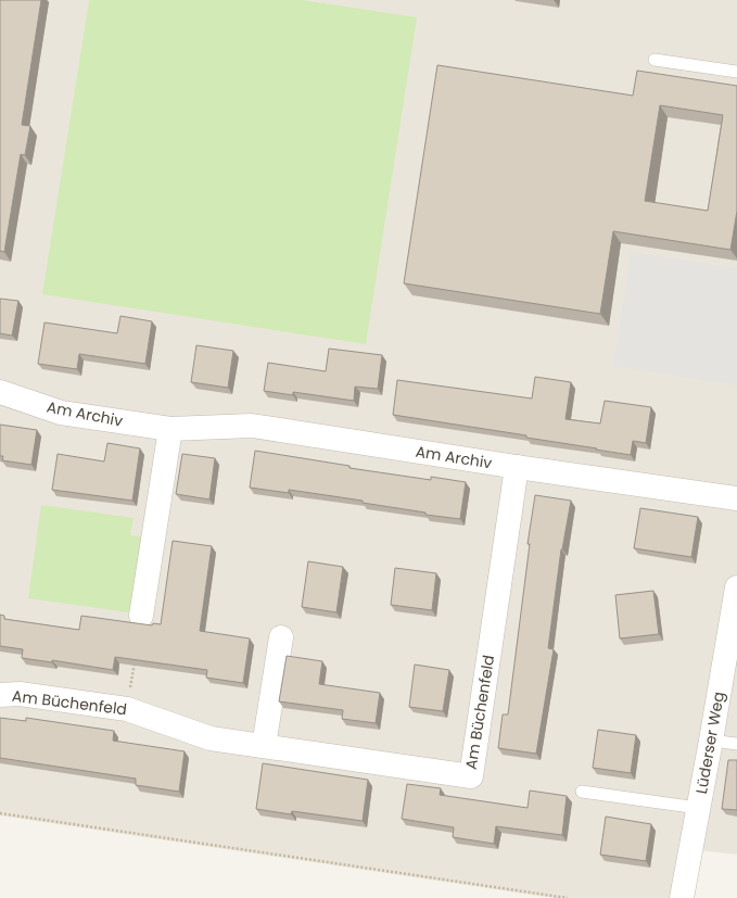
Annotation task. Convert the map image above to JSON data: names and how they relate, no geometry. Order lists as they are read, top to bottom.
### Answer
{
  "streets": {
    "street": ["Am Archiv", "Am Büchenfeld", "Lüderser Weg"]
  },
  "crossings": [
    ["Am Archiv", "Am Büchenfeld"]
  ]
}
